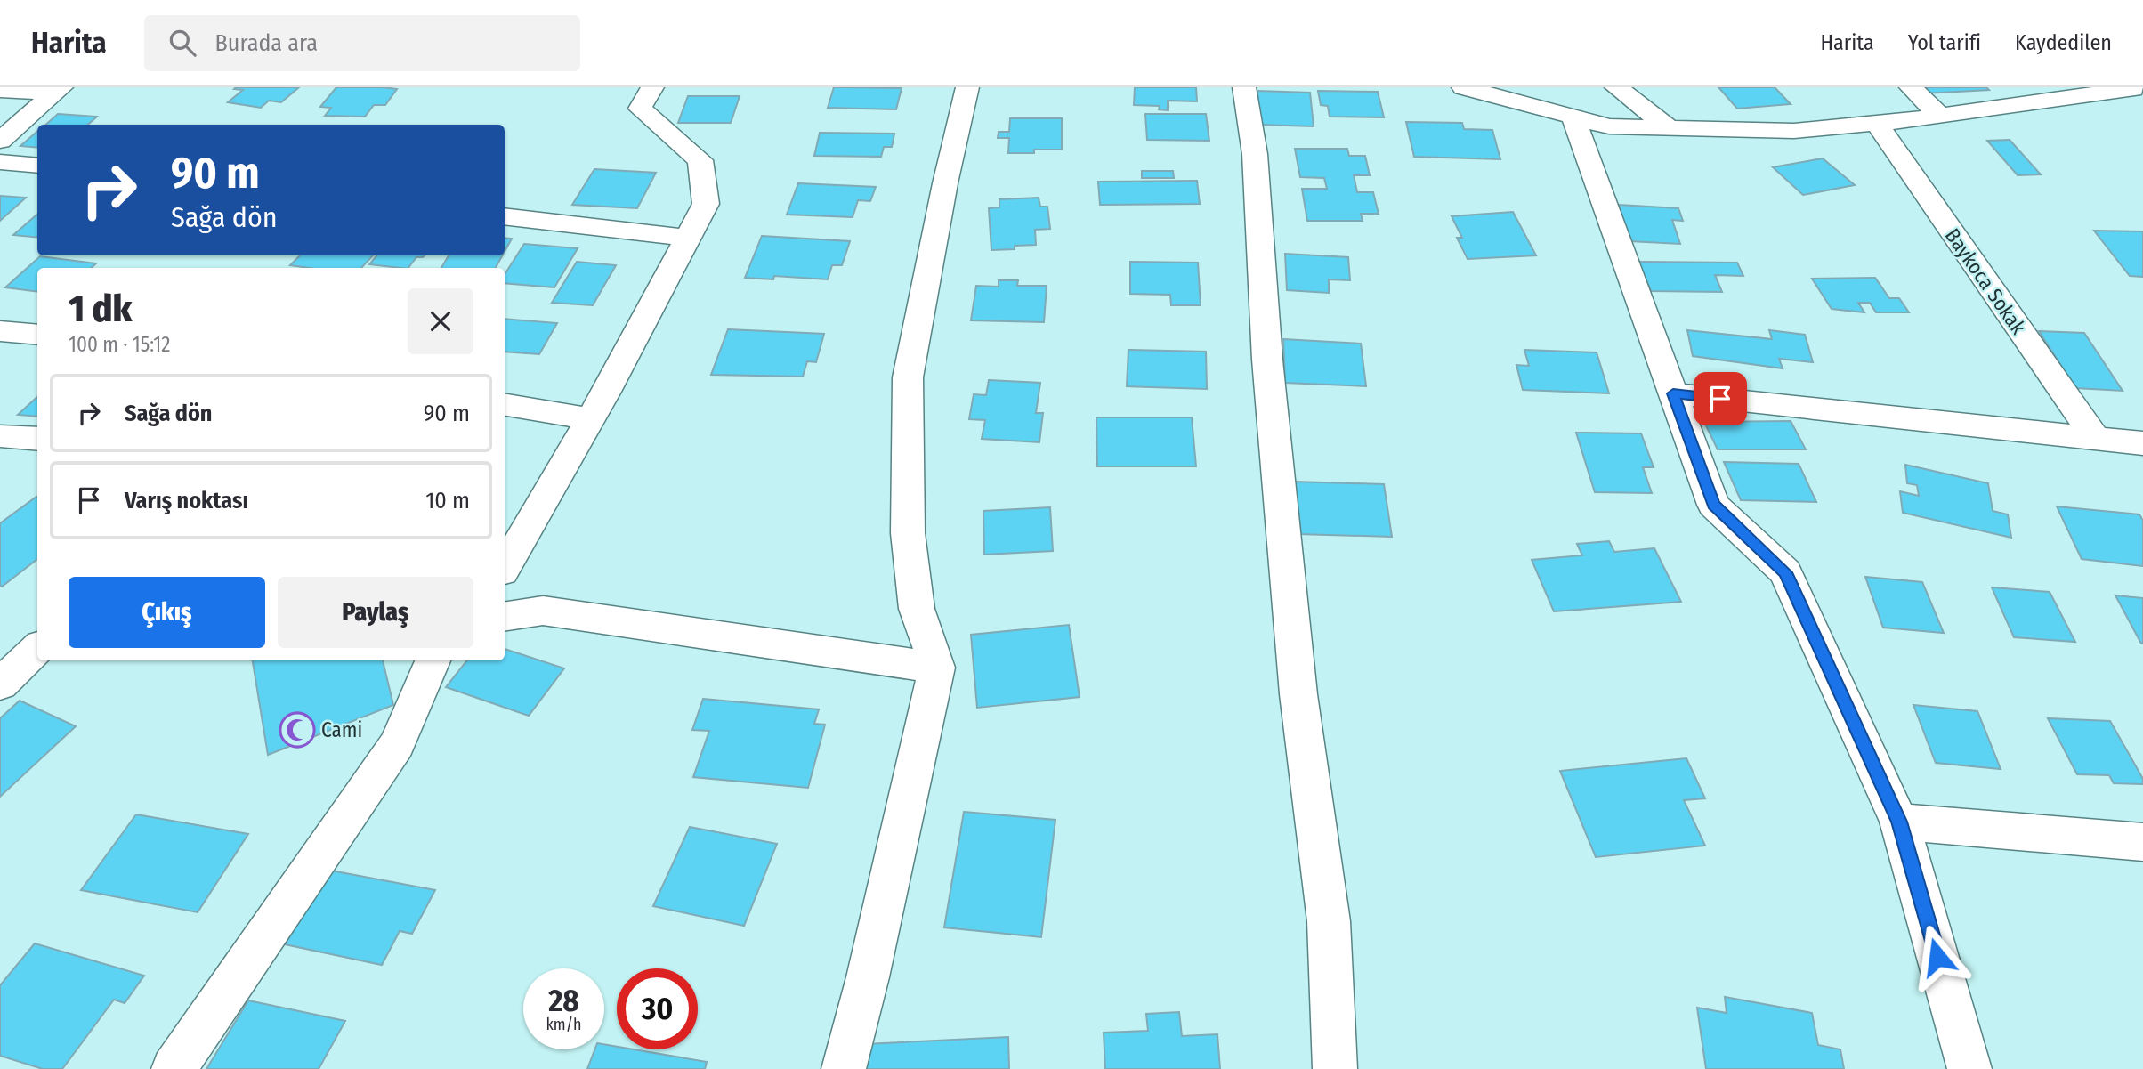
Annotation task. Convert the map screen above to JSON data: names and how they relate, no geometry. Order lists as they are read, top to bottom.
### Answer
{
  "streets": {
    "street": ["Baykoca Sokak"]
  },
  "places": {
    "mosque": ["Cami"]
  },
  "page": {
    "header": "Harita",
    "search": "Burada ara",
    "nav": ["Harita", "Yol tarifi", "Kaydedilen"],
    "turn": ["90 m", "Sağa dön"],
    "heading": ["1 dk", "100 m · 15:12"],
    "list": [
      {
        "name": "Sağa dön",
        "value": "90 m"
      },
      {
        "name": "Varış noktası",
        "value": "10 m"
      }
    ],
    "buttons": ["Çıkış", "Paylaş"],
    "speed": "28 km/h",
    "limit": "30"
  }
}
